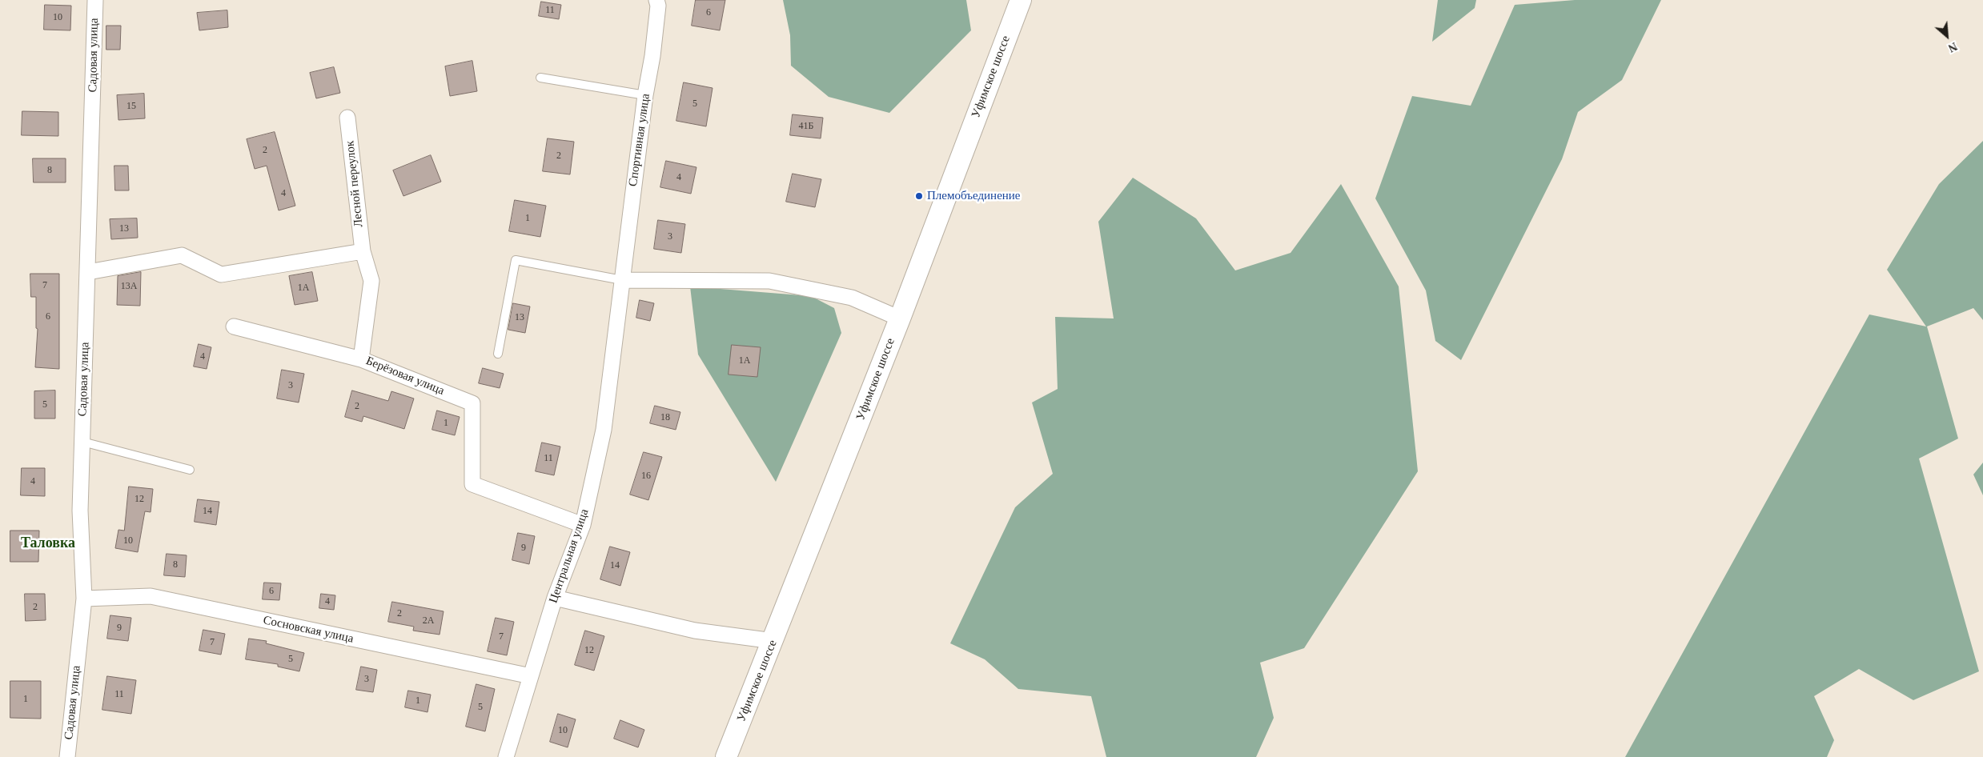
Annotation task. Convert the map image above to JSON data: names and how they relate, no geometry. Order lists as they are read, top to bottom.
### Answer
{
  "streets": {
    "main road": ["Уфимское шоссе"],
    "street": [
      "Садовая улица",
      "Спортивная улица",
      "Лесной переулок",
      "Берёзовая улица",
      "Центральная улица",
      "Сосновская улица"
    ]
  },
  "crossings": [
    ["Садовая улица", "Сосновская улица"],
    ["Спортивная улица", "Центральная улица"],
    ["Лесной переулок", "Берёзовая улица"],
    ["Берёзовая улица", "Центральная улица"],
    ["Центральная улица", "Сосновская улица"]
  ],
  "districts": ["Таловка"],
  "places": ["Племобъединение"],
  "house_numbers": [
    "11",
    "6",
    "10",
    "5",
    "15",
    "41Б",
    "2",
    "2",
    "8",
    "4",
    "4",
    "1",
    "13",
    "3",
    "7",
    "13А",
    "1А",
    "6",
    "13",
    "4",
    "1А",
    "3",
    "5",
    "2",
    "18",
    "1",
    "11",
    "16",
    "4",
    "12",
    "14",
    "10",
    "9",
    "8",
    "14",
    "6",
    "4",
    "2",
    "2",
    "2А",
    "9",
    "7",
    "7",
    "12",
    "5",
    "3",
    "11",
    "1",
    "1",
    "5",
    "10"
  ],
  "north": "bottom right"
}
